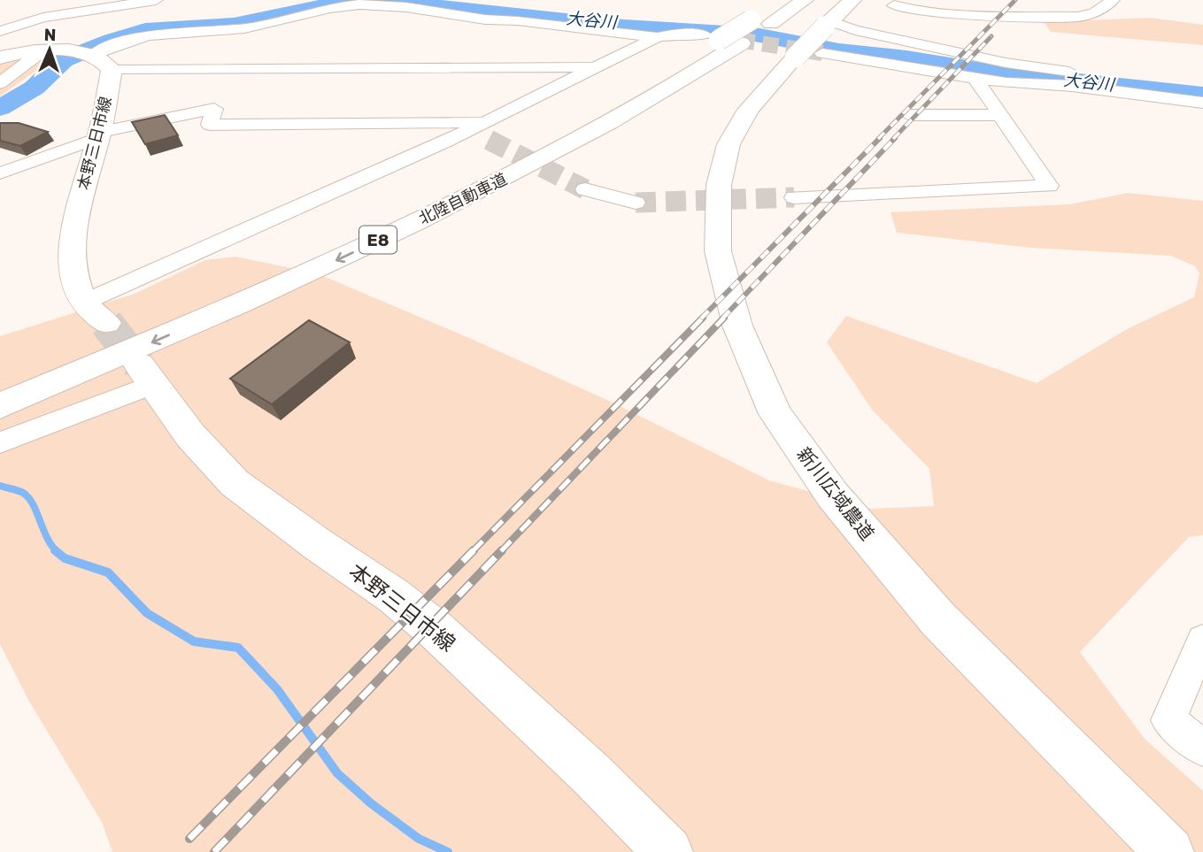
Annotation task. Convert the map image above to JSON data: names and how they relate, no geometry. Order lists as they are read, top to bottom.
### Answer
{
  "streets": {
    "main road": [
      "本野三日市線",
      "北陸自動車道",
      "E8",
      "新川広域農道"
    ]
  },
  "water": ["大谷川"],
  "north": "top"
}
